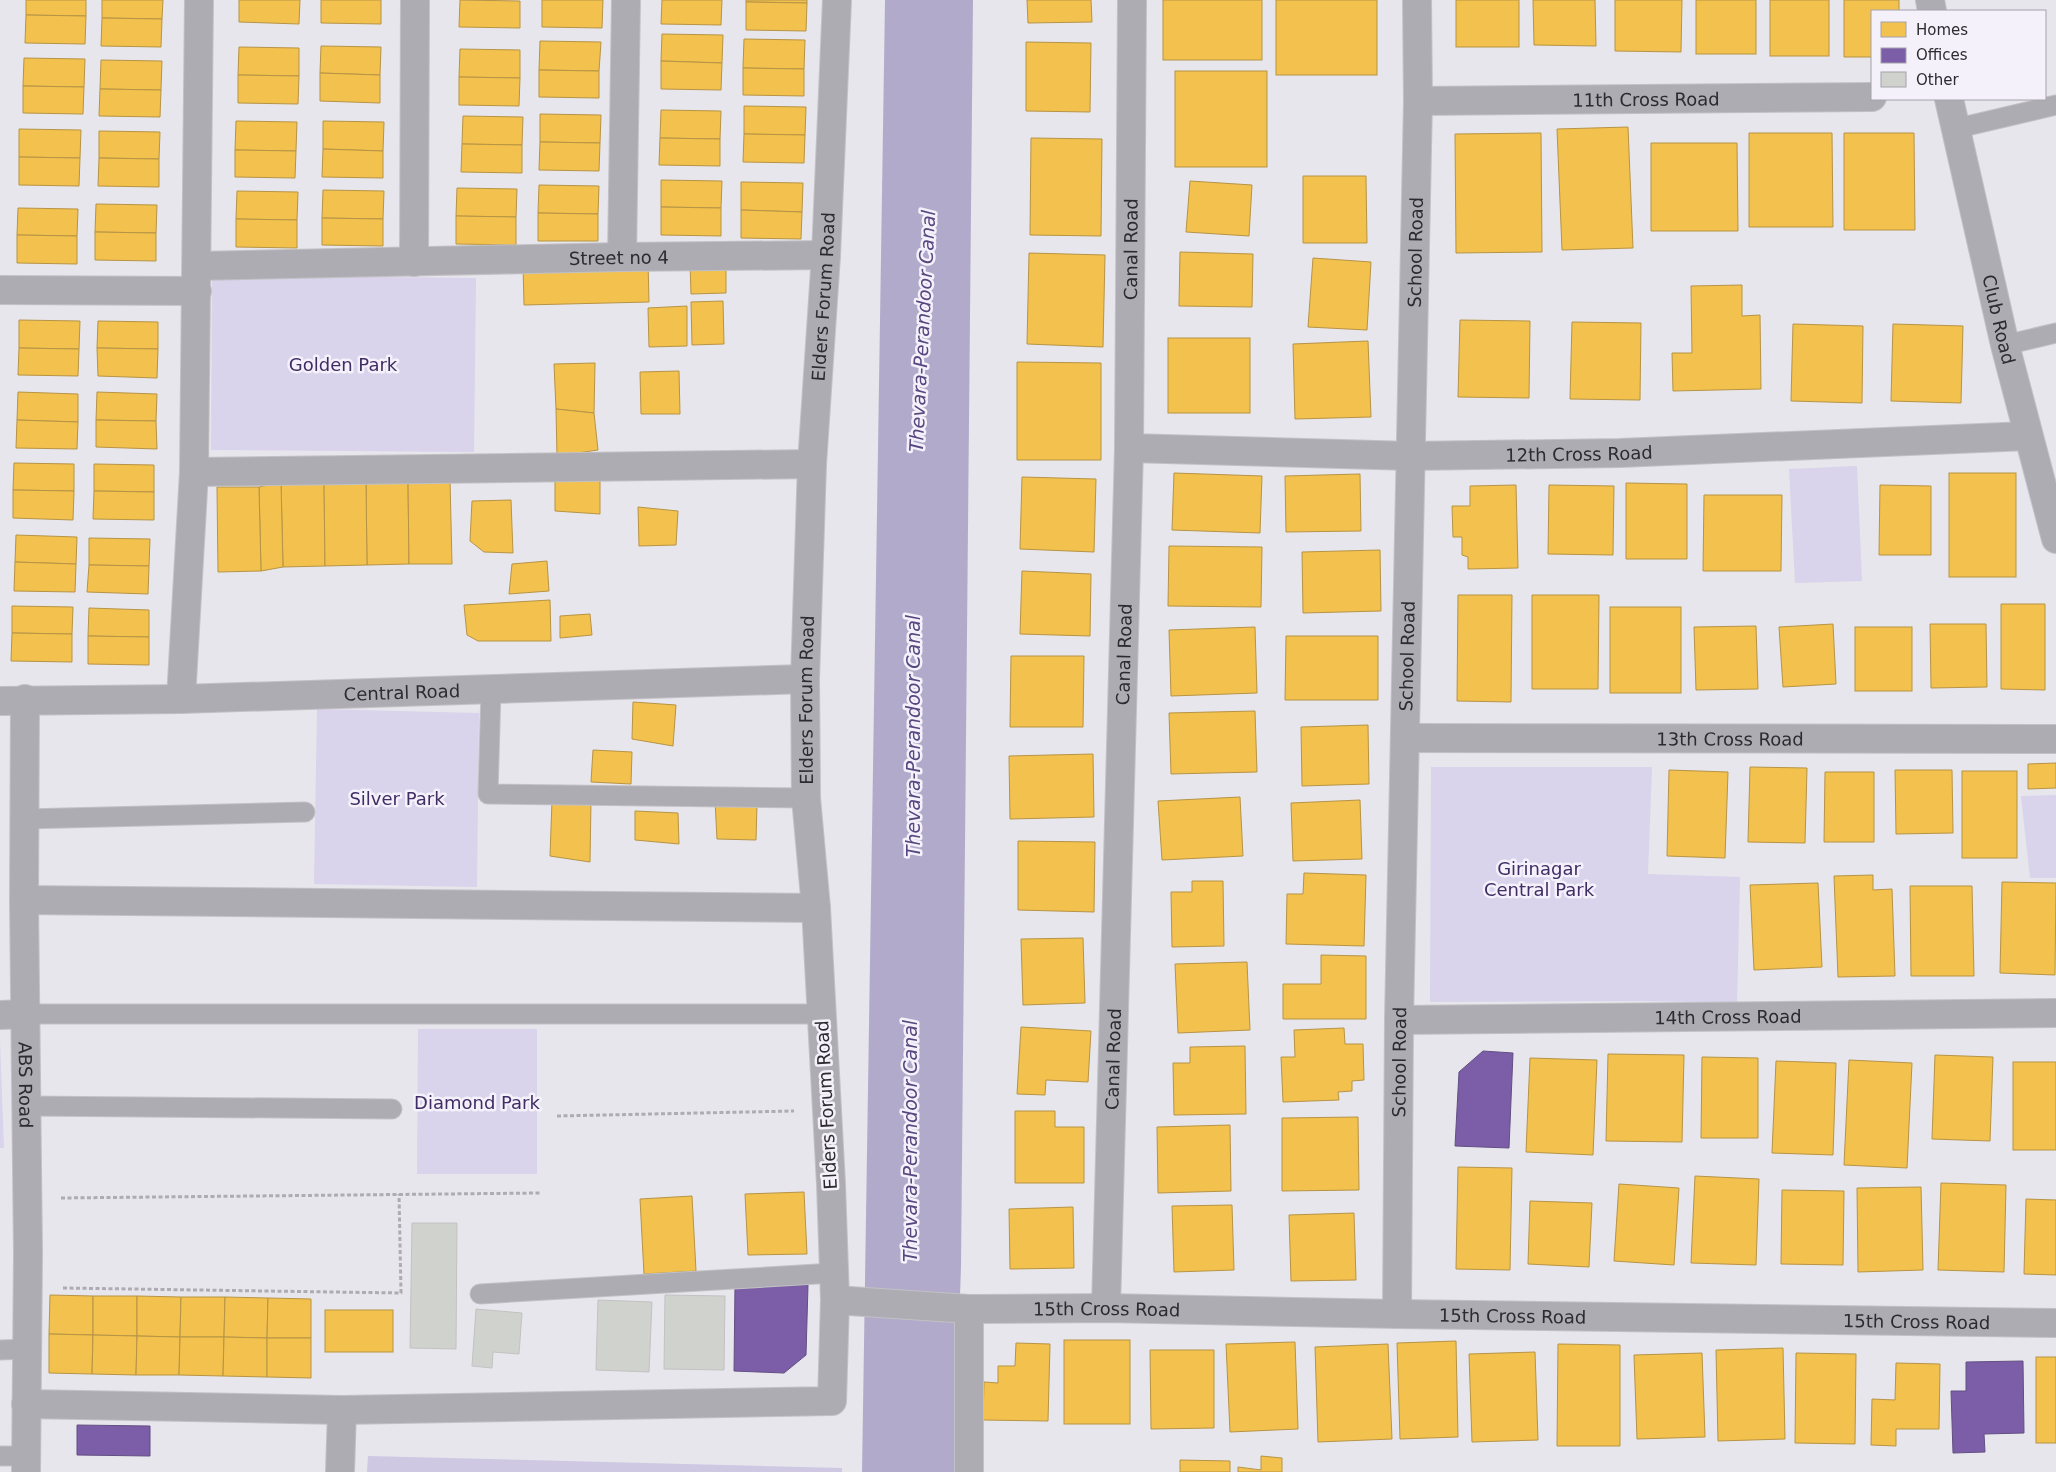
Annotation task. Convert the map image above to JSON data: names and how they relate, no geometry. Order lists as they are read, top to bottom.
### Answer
{
  "streets": {
    "street": [
      "11th Cross Road",
      "Canal Road",
      "School Road",
      "Street no 4",
      "Elders Forum Road",
      "Club Road",
      "12th Cross Road",
      "Central Road",
      "13th Cross Road",
      "14th Cross Road",
      "ABS Road",
      "15th Cross Road"
    ]
  },
  "crossings": [
    ["11th Cross Road", "School Road"],
    ["Canal Road", "12th Cross Road"],
    ["Canal Road", "15th Cross Road"],
    ["School Road", "12th Cross Road"],
    ["School Road", "13th Cross Road"],
    ["School Road", "14th Cross Road"],
    ["School Road", "15th Cross Road"],
    ["Street no 4", "Elders Forum Road"],
    ["Elders Forum Road", "Central Road"],
    ["Elders Forum Road", "15th Cross Road"],
    ["Club Road", "12th Cross Road"],
    ["Central Road", "ABS Road"]
  ],
  "water": ["Thevara-Perandoor Canal"],
  "parks": [
    "Golden Park",
    "Silver Park",
    "Girinagar Central Park",
    "Diamond Park"
  ],
  "legend": ["Homes", "Offices", "Other"]
}
